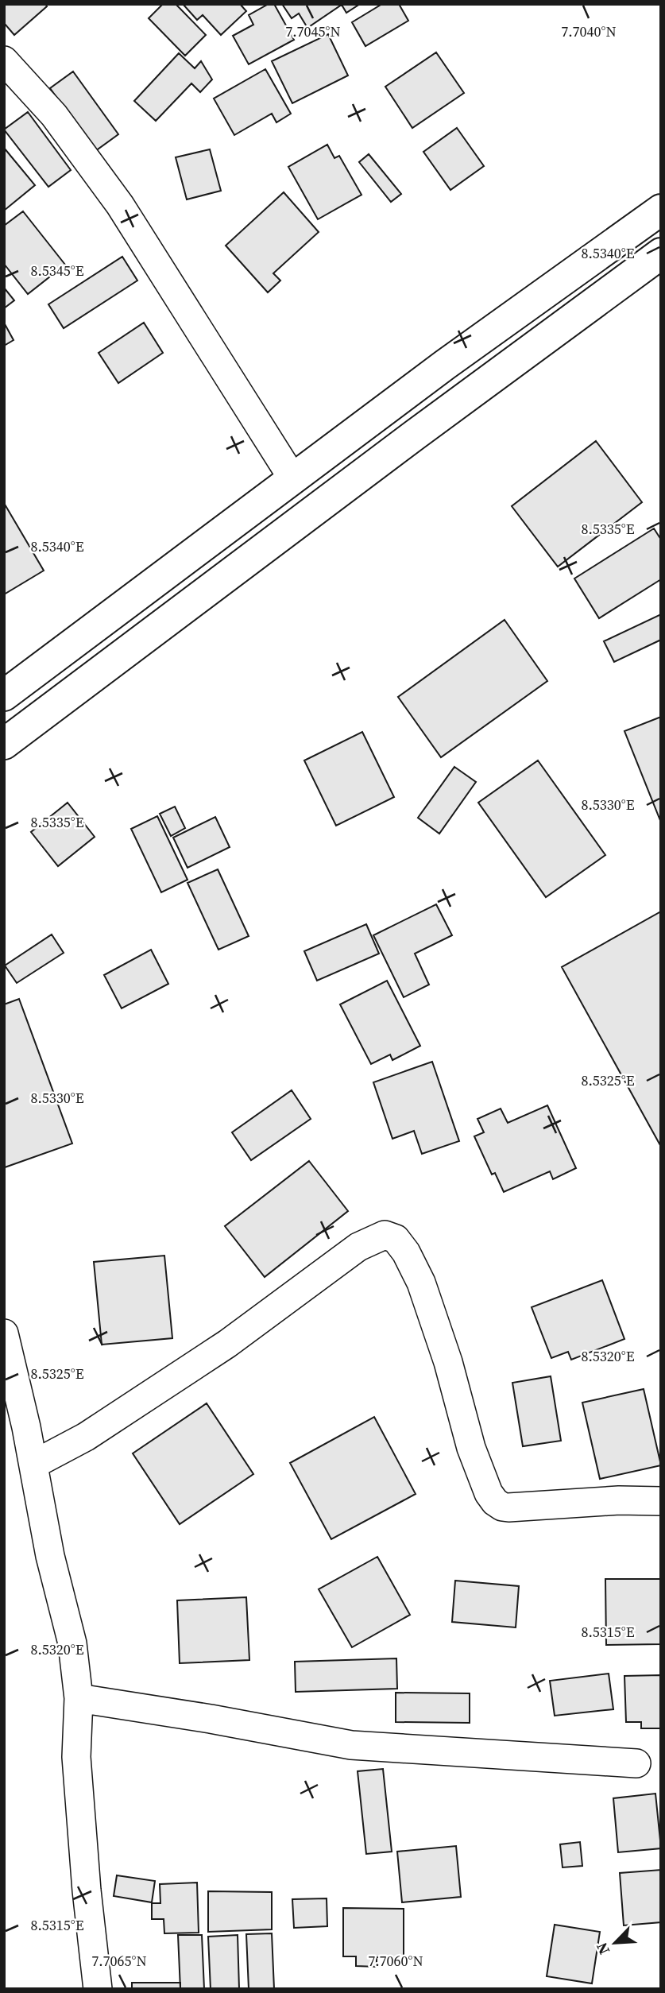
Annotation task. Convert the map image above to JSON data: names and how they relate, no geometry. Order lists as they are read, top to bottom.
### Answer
{
  "north": "bottom left",
  "coordinates": [
    "7.7040°N",
    "7.7045°N",
    "8.5340°E",
    "8.5345°E",
    "8.5335°E",
    "8.5330°E",
    "8.5325°E",
    "8.5320°E",
    "8.5315°E",
    "7.7065°N",
    "7.7060°N"
  ]
}
